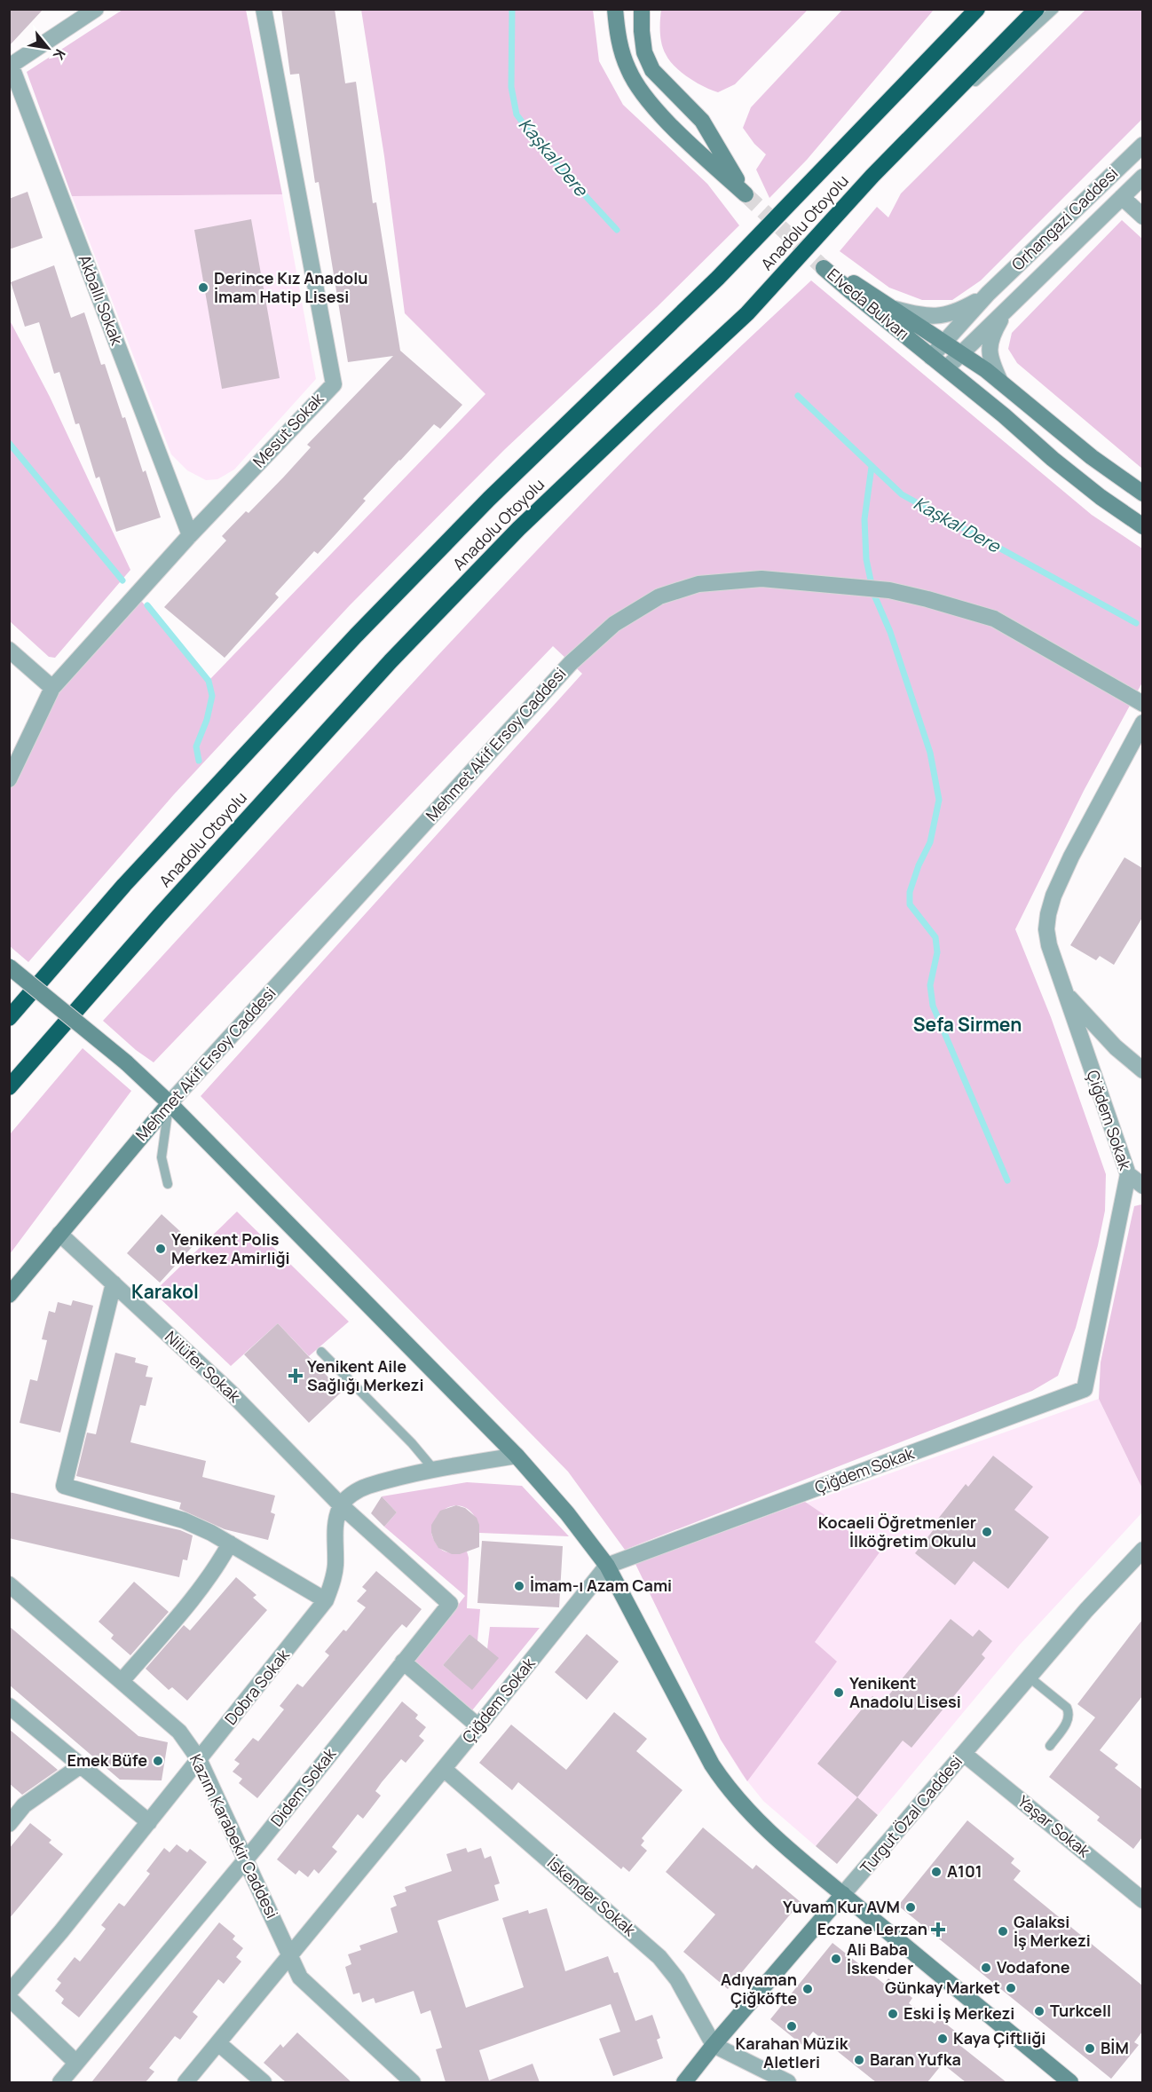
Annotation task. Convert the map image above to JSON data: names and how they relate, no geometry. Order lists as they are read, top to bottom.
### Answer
{
  "streets": {
    "highway": ["Anadolu Otoyolu"],
    "street": [
      "Orhangazi Caddesi",
      "Akballı Sokak",
      "Elveda Bulvarı",
      "Mesut Sokak",
      "Mehmet Akif Ersoy Caddesi",
      "Çiğdem Sokak",
      "Nilüfer Sokak",
      "Dobra Sokak",
      "Didem Sokak",
      "Turgut Özal Caddesi",
      "Yaşar Sokak",
      "Kazım Karabekir Caddesi",
      "İskender Sokak"
    ]
  },
  "crossings": [
    ["Orhangazi Caddesi", "Elveda Bulvarı"],
    ["Akballı Sokak", "Mesut Sokak"],
    ["Mehmet Akif Ersoy Caddesi", "Nilüfer Sokak"],
    ["Çiğdem Sokak", "Kazım Karabekir Caddesi"],
    ["Çiğdem Sokak", "İskender Sokak"],
    ["Nilüfer Sokak", "Dobra Sokak"],
    ["Nilüfer Sokak", "Didem Sokak"],
    ["Dobra Sokak", "Didem Sokak"],
    ["Dobra Sokak", "Kazım Karabekir Caddesi"],
    ["Didem Sokak", "Kazım Karabekir Caddesi"],
    ["Turgut Özal Caddesi", "Yaşar Sokak"],
    ["Turgut Özal Caddesi", "İskender Sokak"]
  ],
  "districts": ["Sefa Sirmen", "Karakol"],
  "water": ["Kaşkal Dere"],
  "places": {
    "other": [
      "Derince Kız Anadolu İmam Hatip Lisesi",
      "Yenikent Polis Merkez Amirliği",
      "Kocaeli Öğretmenler İlköğretim Okulu",
      "İmam-ı Azam Cami",
      "Yenikent Anadolu Lisesi",
      "Emek Büfe",
      "A101",
      "Yuvam Kur AVM",
      "Galaksi İş Merkezi",
      "Ali Baba İskender",
      "Vodafone",
      "Günkay Market",
      "Adıyaman Çiğköfte",
      "Turkcell",
      "Eski İş Merkezi",
      "Karahan Müzik Aletleri",
      "Kaya Çiftliği",
      "BİM",
      "Baran Yufka"
    ],
    "health": ["Yenikent Aile Sağlığı Merkezi", "Eczane Lerzan"]
  },
  "north": "bottom right"
}
